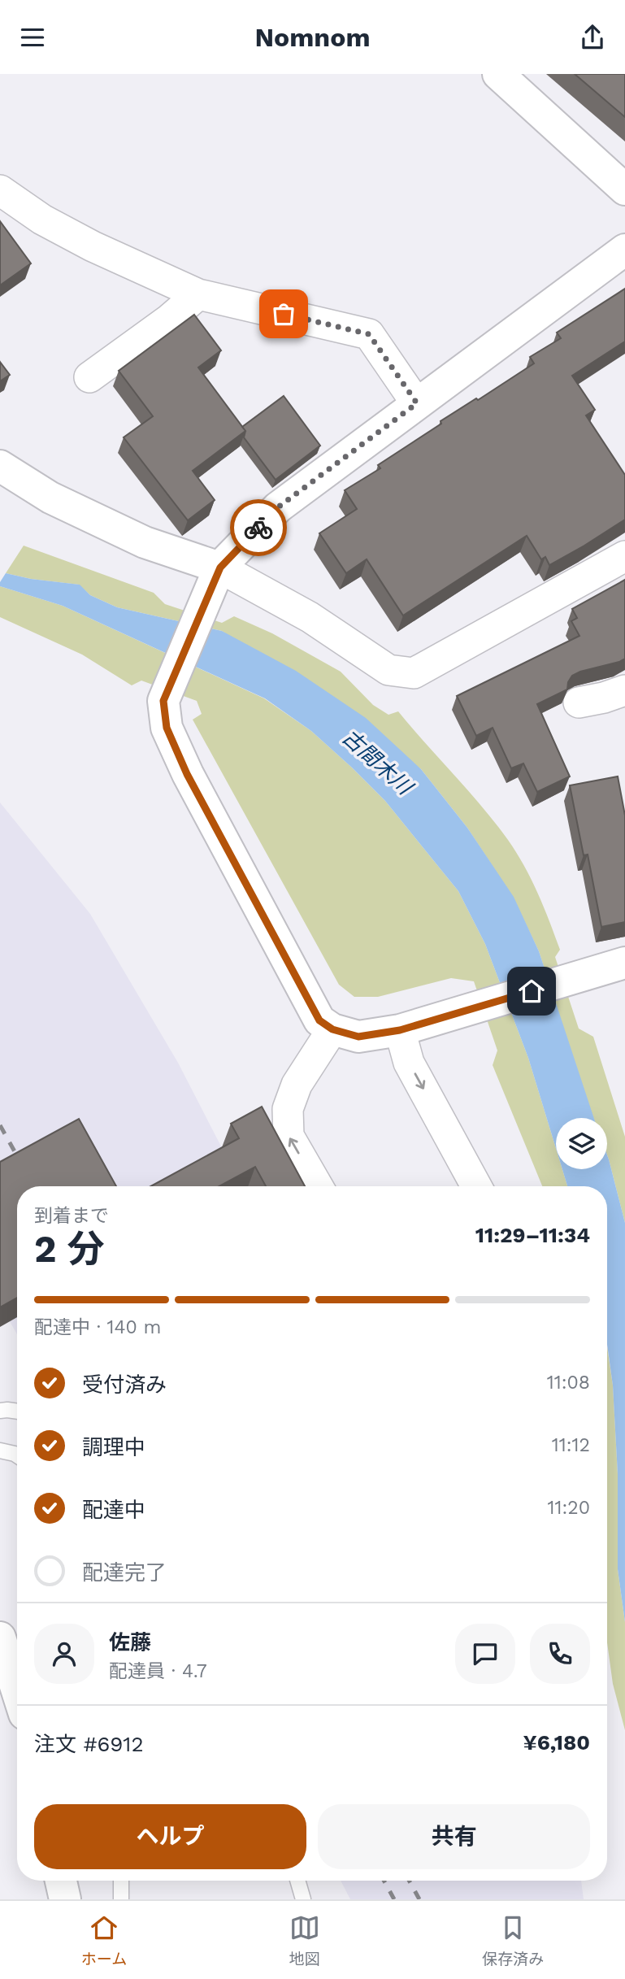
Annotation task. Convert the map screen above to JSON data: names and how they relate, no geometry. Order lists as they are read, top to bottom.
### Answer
{
  "water": ["古間木川"],
  "page": {
    "header": "Nomnom",
    "heading": ["2 分", "到着まで", "11:29–11:34"],
    "panel": [
      "佐藤",
      "配達員 · 4.7",
      "注文 #6912",
      "¥6,180"
    ],
    "bar": "配達中 · 140 m",
    "list": [
      ["受付済み", "11:08"],
      ["調理中", "11:12"],
      ["配達中", "11:20"],
      "配達完了"
    ],
    "buttons": ["ヘルプ", "共有"],
    "tabs": ["ホーム", "地図", "保存済み"]
  }
}
